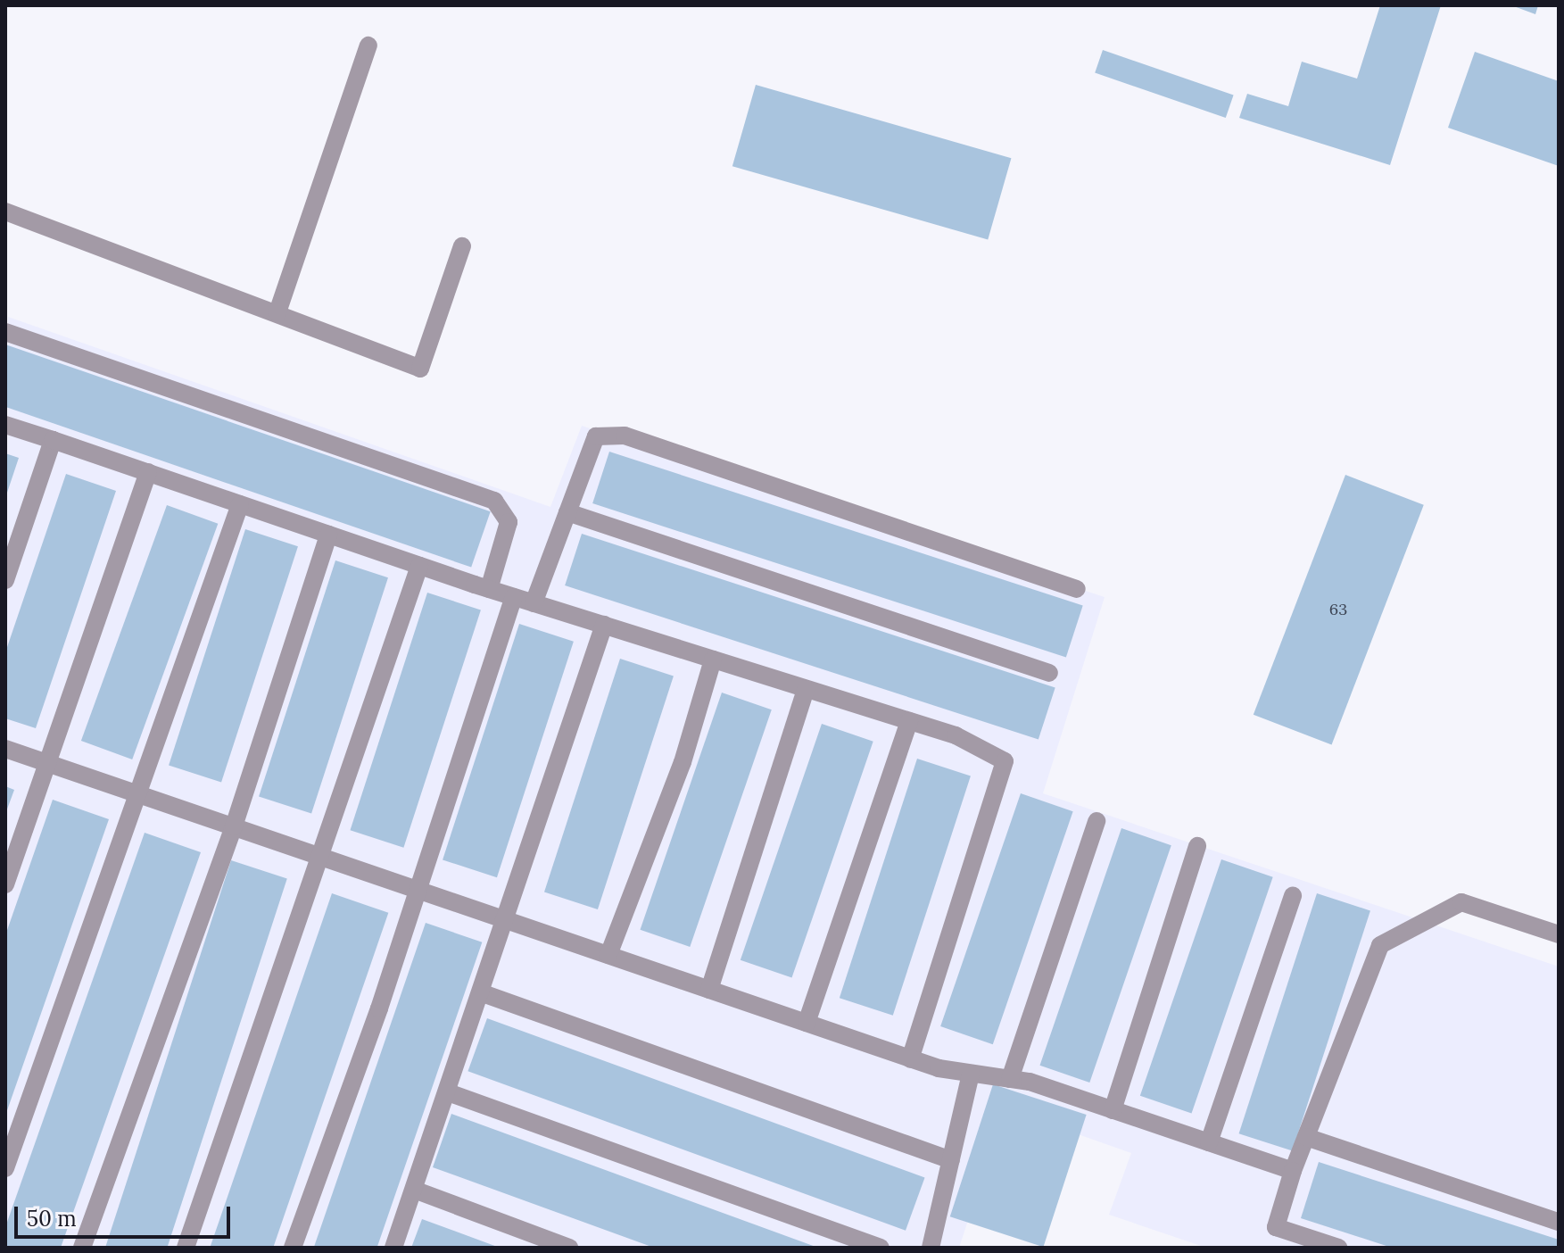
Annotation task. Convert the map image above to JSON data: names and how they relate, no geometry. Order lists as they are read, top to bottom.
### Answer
{
  "house_numbers": ["63"],
  "scale_bar": "50 m"
}
